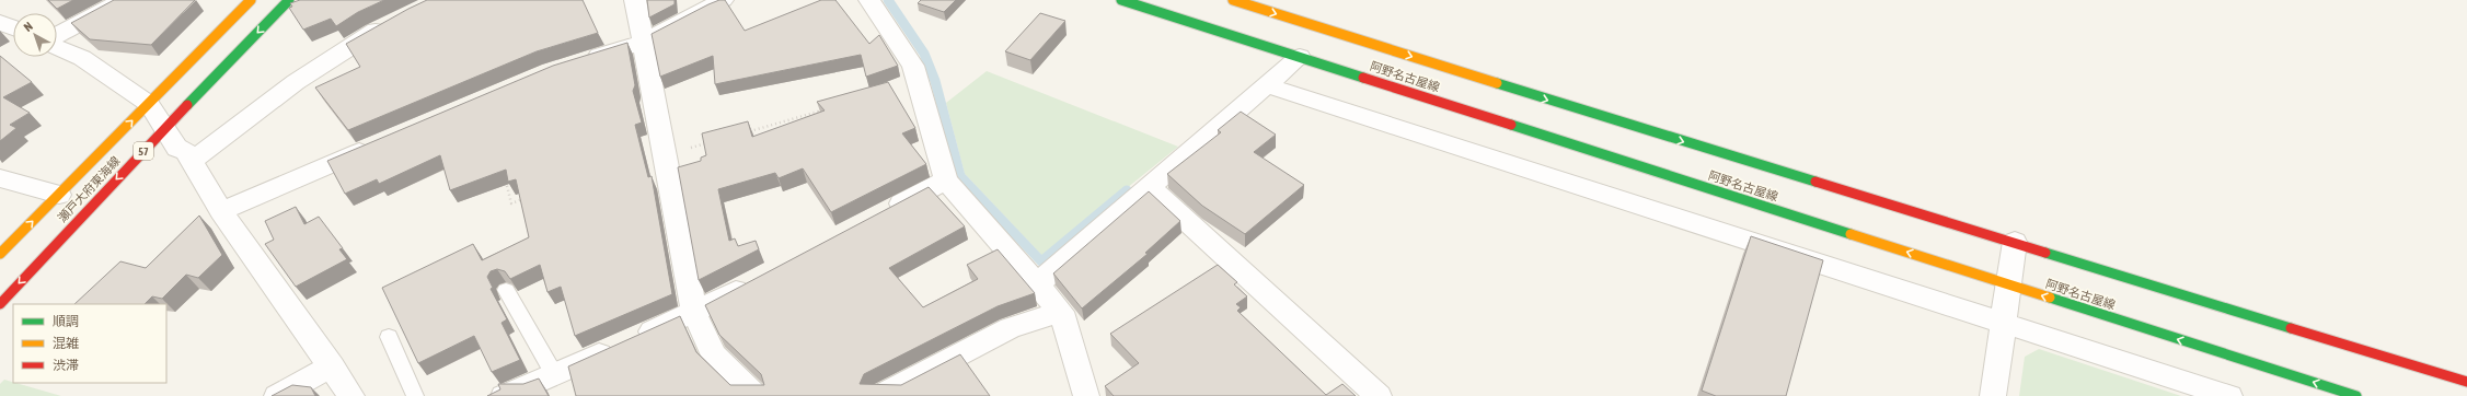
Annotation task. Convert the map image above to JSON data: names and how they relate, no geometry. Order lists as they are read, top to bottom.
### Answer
{
  "streets": {
    "main road": ["阿野名古屋線", "57", "瀬戸大府東海線"]
  },
  "legend": ["順調", "混雑", "渋滞"],
  "north": "top left"
}
